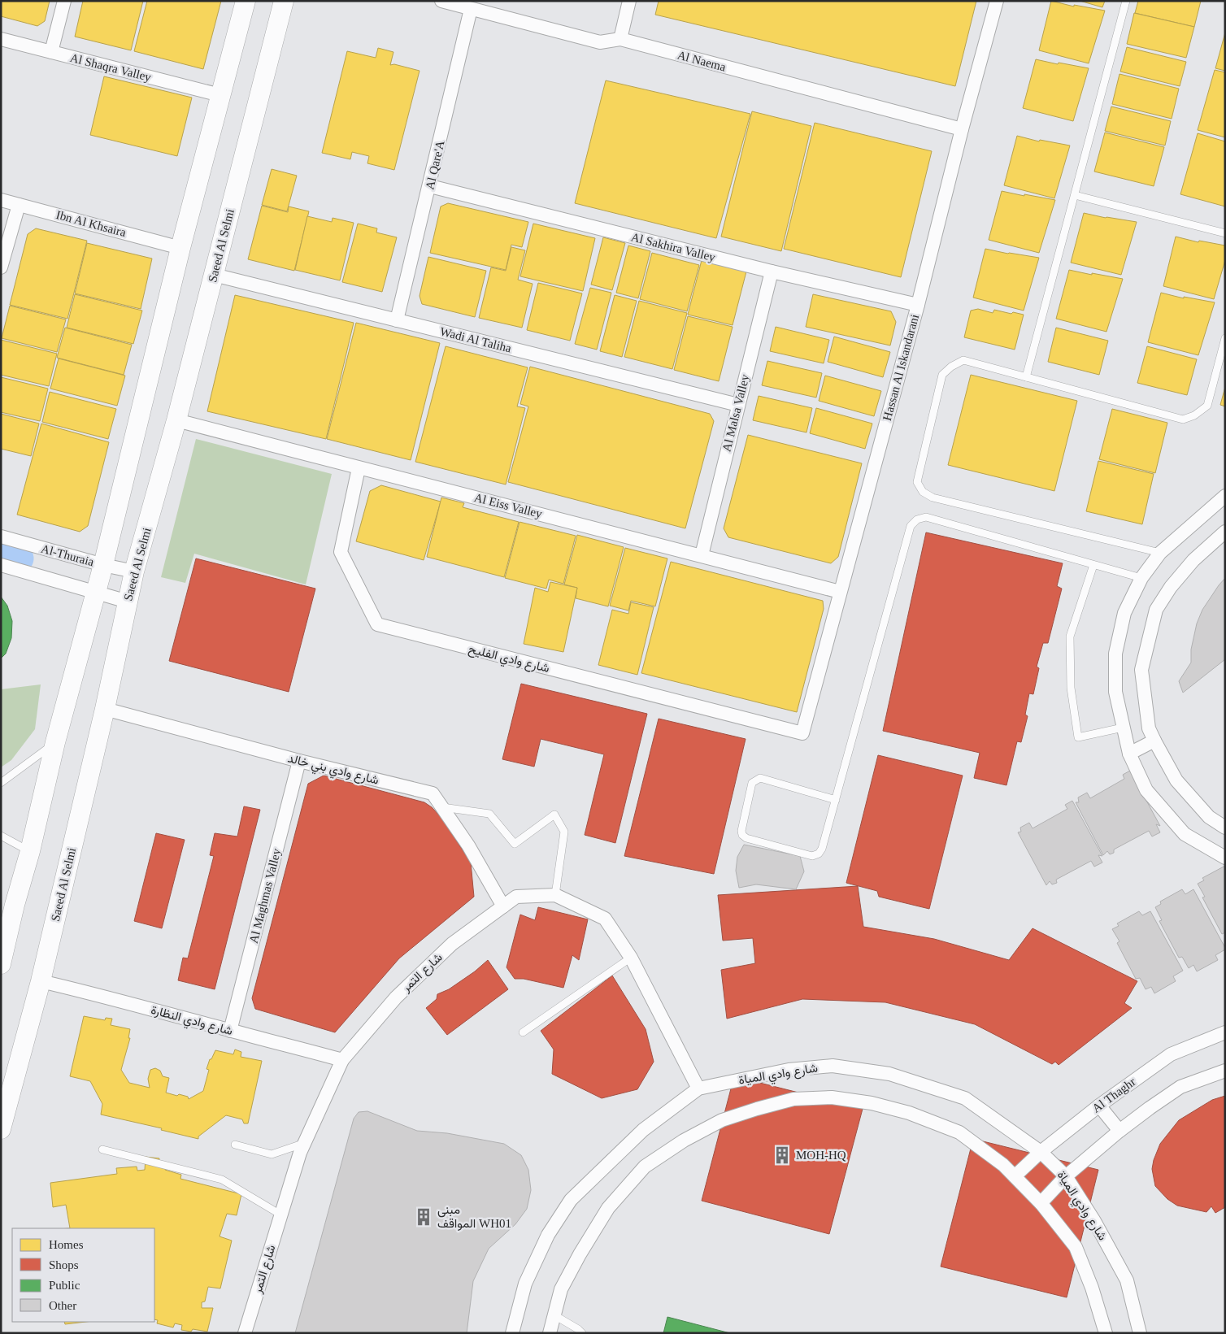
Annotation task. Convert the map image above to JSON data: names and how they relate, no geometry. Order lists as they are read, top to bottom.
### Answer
{
  "streets": {
    "street": [
      "Al Naema",
      "Al Shaqra Valley",
      "Al Qare'A",
      "Ibn Al Khsaira",
      "Saeed Al Selmi",
      "Al Sakhira Valley",
      "Wadi Al Taliha",
      "Hassan Al Iskandarani",
      "Al Malsa Valley",
      "Al Eiss Valley",
      "Al-Thuraia",
      "شارع وادي الفليح",
      "شارع وادي بني خالد",
      "Al Maghmas Valley",
      "شارع التمر",
      "شارع وادي النظارة",
      "شارع وادي المياة",
      "Al Thaghr"
    ]
  },
  "crossings": [
    ["Al Naema", "Al Qare'A"],
    ["Al Naema", "Hassan Al Iskandarani"],
    ["Al Qare'A", "Al Sakhira Valley"],
    ["Al Qare'A", "Wadi Al Taliha"],
    ["Saeed Al Selmi", "Wadi Al Taliha"],
    ["Saeed Al Selmi", "Al Eiss Valley"],
    ["Saeed Al Selmi", "Al-Thuraia"],
    ["Saeed Al Selmi", "شارع وادي بني خالد"],
    ["Saeed Al Selmi", "شارع وادي النظارة"],
    ["Al Sakhira Valley", "Hassan Al Iskandarani"],
    ["Al Sakhira Valley", "Al Malsa Valley"],
    ["Wadi Al Taliha", "Al Malsa Valley"],
    ["Hassan Al Iskandarani", "Al Eiss Valley"],
    ["Hassan Al Iskandarani", "شارع وادي الفليح"],
    ["Al Malsa Valley", "Al Eiss Valley"],
    ["Al Eiss Valley", "شارع وادي الفليح"],
    ["شارع وادي بني خالد", "Al Maghmas Valley"],
    ["شارع وادي بني خالد", "شارع التمر"],
    ["Al Maghmas Valley", "شارع وادي النظارة"],
    ["شارع التمر", "شارع وادي النظارة"],
    ["شارع التمر", "شارع وادي المياة"],
    ["شارع وادي المياة", "Al Thaghr"]
  ],
  "places": {
    "building": ["MOH-HQ", "مبنى المواقف WH01"]
  },
  "legend": [
    "Homes",
    "Shops",
    "Public",
    "Other"
  ]
}
